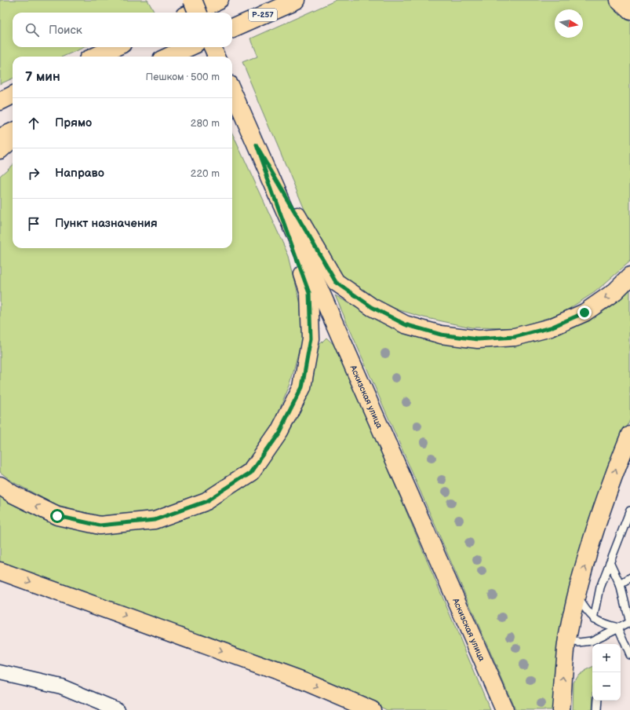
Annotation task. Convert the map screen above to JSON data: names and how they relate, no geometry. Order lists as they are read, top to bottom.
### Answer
{
  "streets": {
    "main road": ["Р-257", "Аскизская улица"]
  },
  "north": "right",
  "page": {
    "search": "Поиск",
    "heading": ["7 мин", "Пешком · 500 m"],
    "list": [
      ["Прямо", "280 m"],
      ["Направо", "220 m"],
      "Пункт назначения"
    ],
    "map_buttons": ["+", "−"]
  }
}
